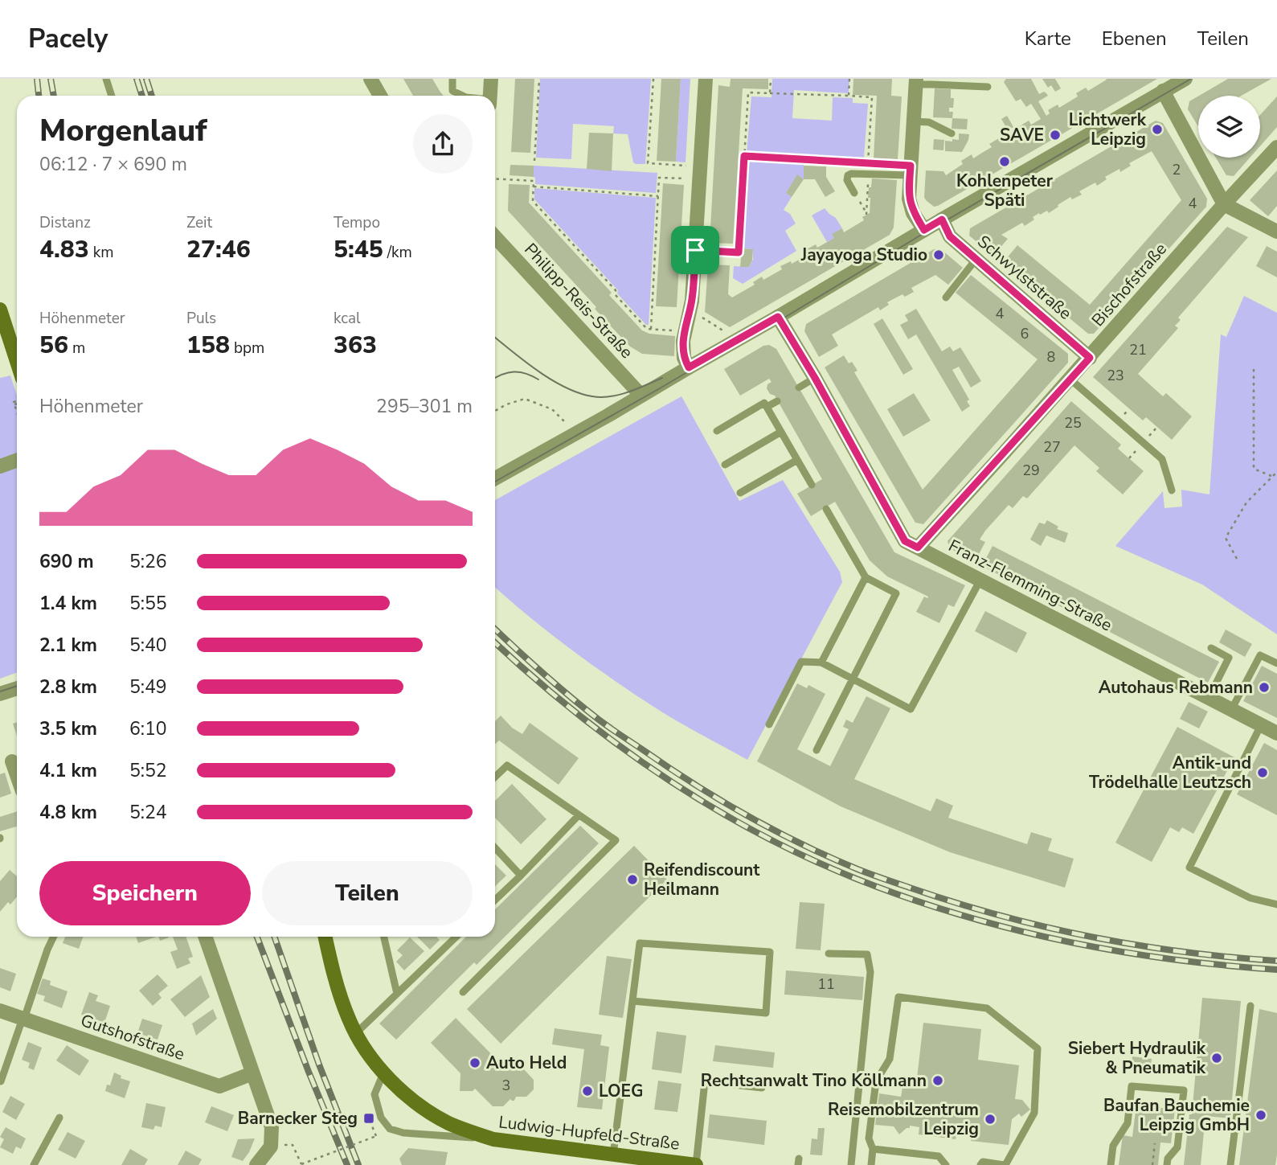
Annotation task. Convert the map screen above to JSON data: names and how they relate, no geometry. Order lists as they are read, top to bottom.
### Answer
{
  "streets": {
    "main road": ["Ludwig-Hupfeld-Straße"],
    "street": [
      "Schwylststraße",
      "Bischofstraße",
      "Philipp-Reis-Straße",
      "Franz-Flemming-Straße",
      "Gutshofstraße"
    ]
  },
  "crossings": [
    ["Schwylststraße", "Bischofstraße"],
    ["Bischofstraße", "Franz-Flemming-Straße"]
  ],
  "places": {
    "other": [
      "Lichtwerk Leipzig",
      "SAVE",
      "Kohlenpeter Späti",
      "Jayayoga Studio",
      "Autohaus Rebmann",
      "Antik-und Trödelhalle Leutzsch",
      "Reifendiscount Heilmann",
      "Siebert Hydraulik & Pneumatik",
      "Auto Held",
      "Rechtsanwalt Tino Köllmann",
      "LOEG",
      "Baufan Bauchemie Leipzig GmbH",
      "Reisemobilzentrum Leipzig"
    ],
    "transit": ["Barnecker Steg"]
  },
  "house_numbers": [
    "2",
    "4",
    "4",
    "6",
    "21",
    "8",
    "23",
    "25",
    "27",
    "29",
    "11",
    "3"
  ],
  "page": {
    "header": "Pacely",
    "nav": ["Karte", "Ebenen", "Teilen"],
    "heading": ["Morgenlauf", "06:12 · 7 × 690 m"],
    "stats": [
      ["Distanz", "4.83 km"],
      ["Zeit", "27:46"],
      ["Tempo", "5:45 /km"],
      ["Höhenmeter", "56 m"],
      ["Puls", "158 bpm"],
      ["kcal", "363"]
    ],
    "chart": ["Höhenmeter", "295–301 m"],
    "list": [
      {
        "name": "690 m",
        "note": "5:26"
      },
      {
        "name": "1.4 km",
        "note": "5:55"
      },
      {
        "name": "2.1 km",
        "note": "5:40"
      },
      {
        "name": "2.8 km",
        "note": "5:49"
      },
      {
        "name": "3.5 km",
        "note": "6:10"
      },
      {
        "name": "4.1 km",
        "note": "5:52"
      },
      {
        "name": "4.8 km",
        "note": "5:24"
      }
    ],
    "buttons": ["Speichern", "Teilen"]
  }
}
